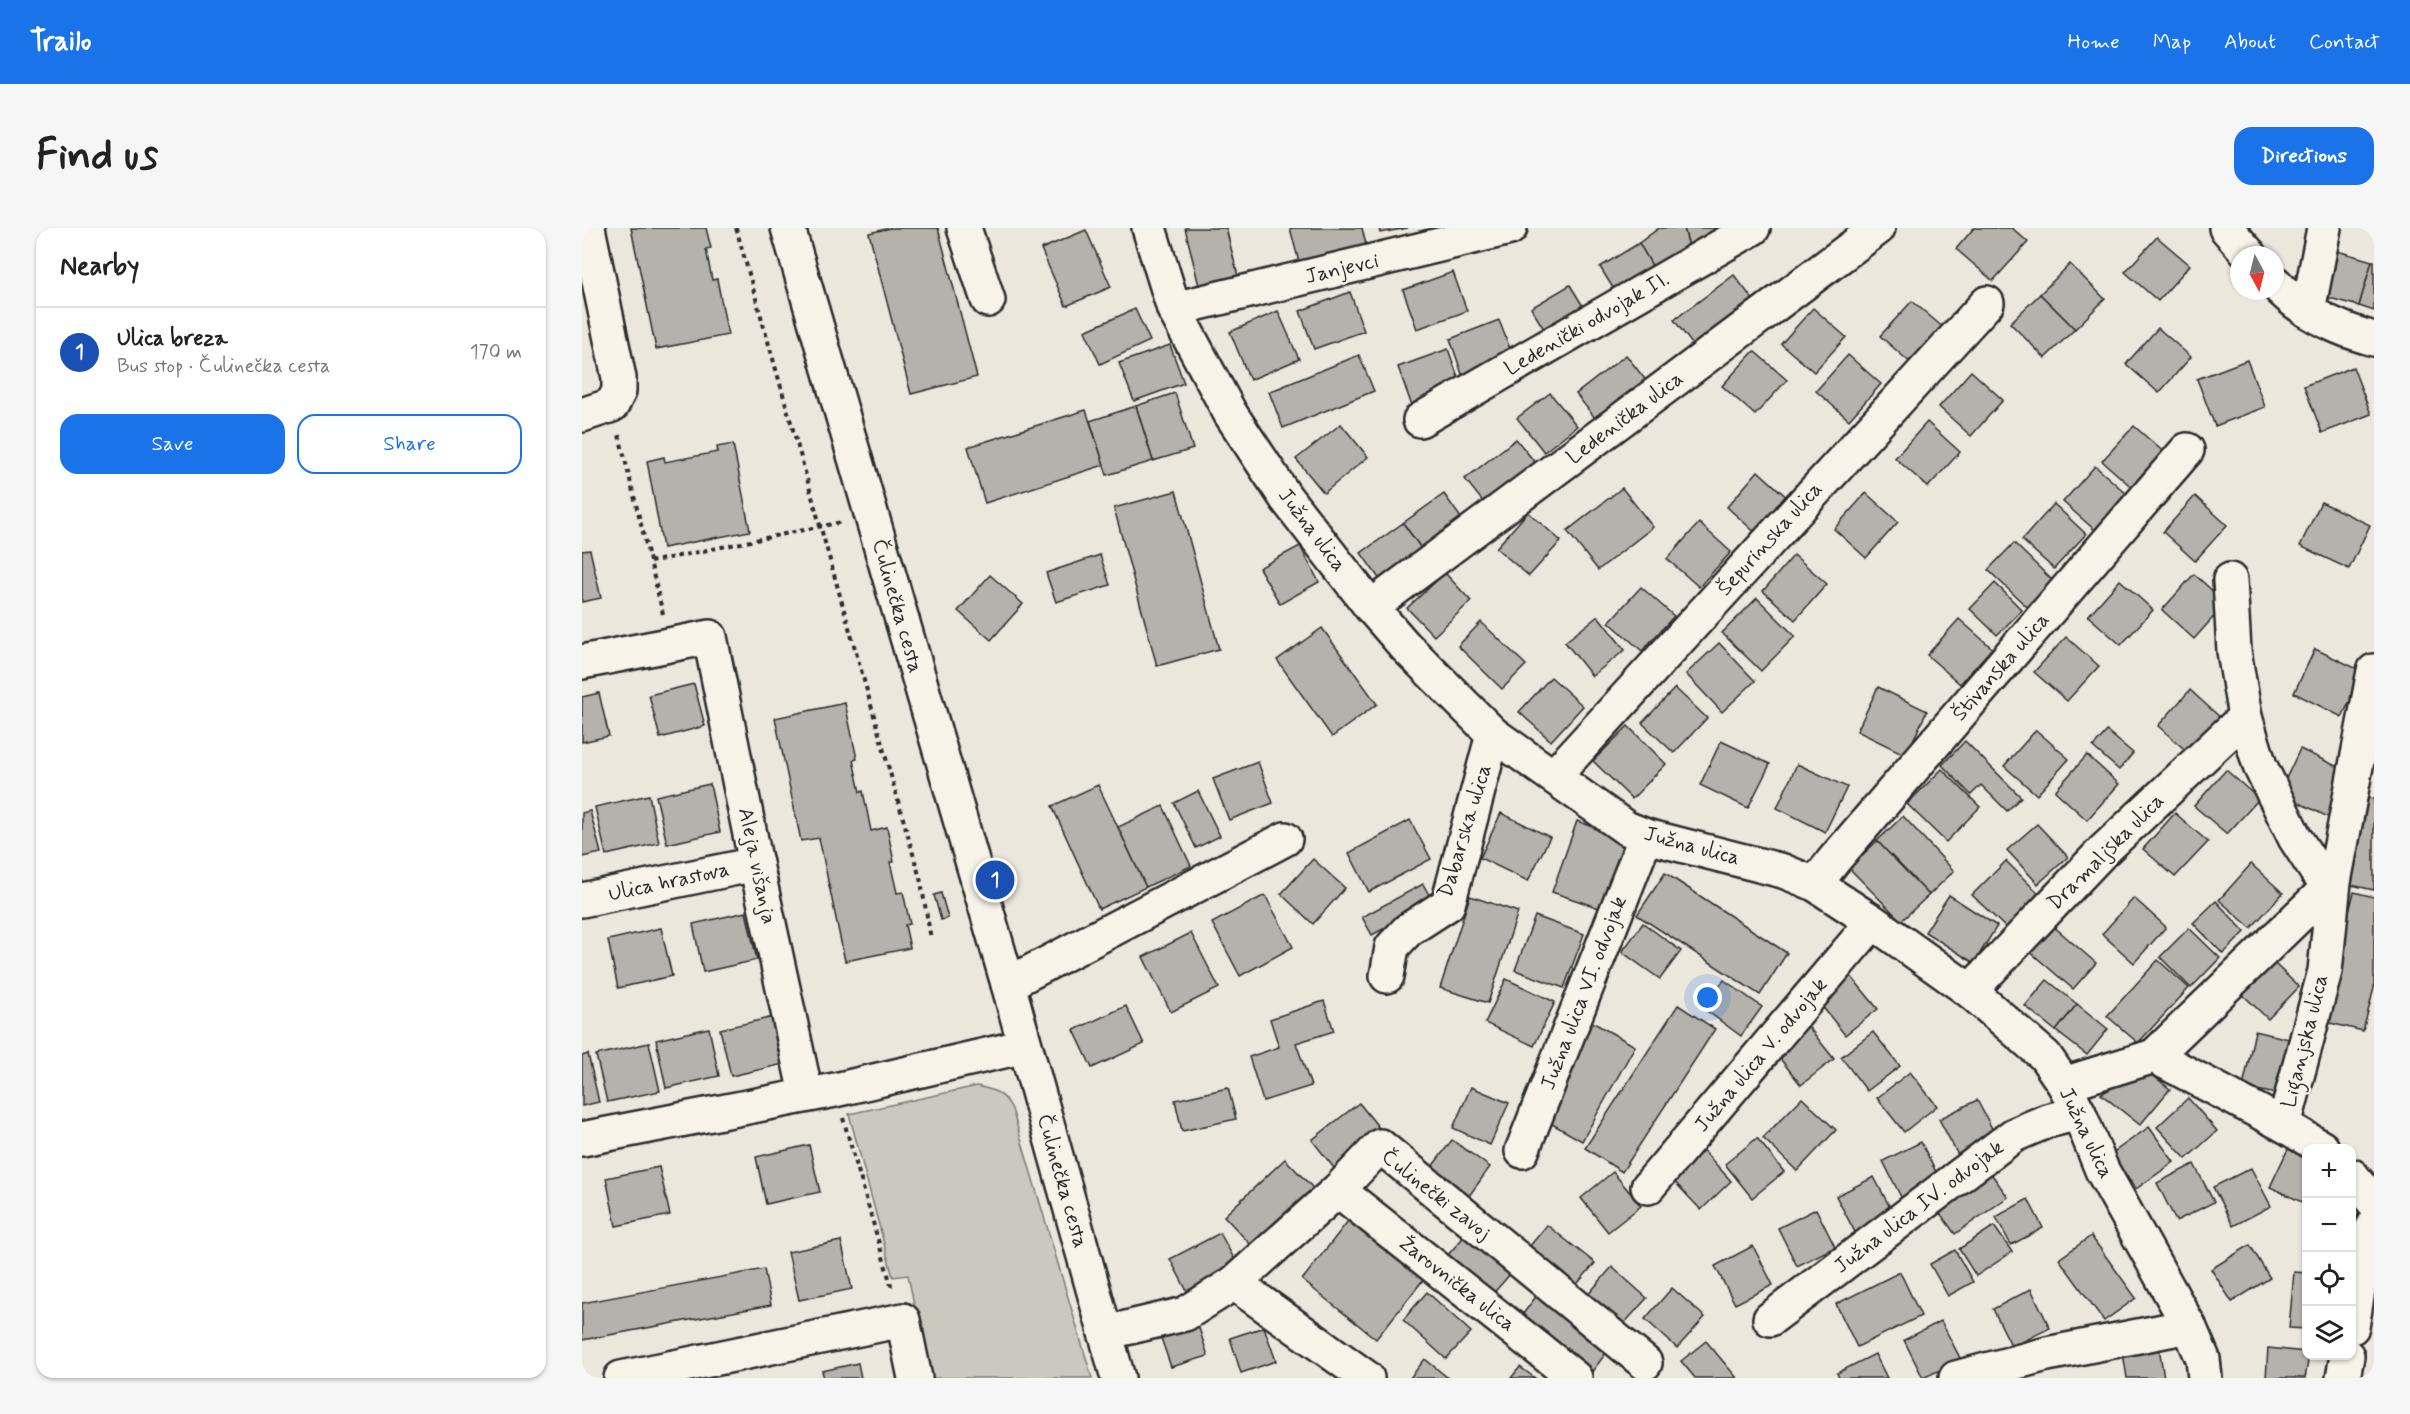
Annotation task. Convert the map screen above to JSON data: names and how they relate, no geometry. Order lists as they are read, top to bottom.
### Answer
{
  "streets": {
    "street": [
      "Janjevci",
      "Ledenički odvojak II.",
      "Ledenička ulica",
      "Južna ulica",
      "Šepurinska ulica",
      "Čulinečka cesta",
      "Štivanska ulica",
      "Dabarska ulica",
      "Dramaljska ulica",
      "Aleja višanja",
      "Ulica hrastova",
      "Južna ulica VI. odvojak",
      "Liganjska ulica",
      "Južna ulica V. odvojak",
      "Čulinečki zavoj",
      "Južna ulica IV. odvojak",
      "Žarovnička ulica"
    ]
  },
  "crossings": [
    ["Janjevci", "Južna ulica"],
    ["Ledenička ulica", "Južna ulica"],
    ["Južna ulica", "Šepurinska ulica"],
    ["Južna ulica", "Štivanska ulica"],
    ["Južna ulica", "Dabarska ulica"],
    ["Južna ulica", "Dramaljska ulica"],
    ["Južna ulica", "Južna ulica VI. odvojak"],
    ["Južna ulica", "Južna ulica V. odvojak"],
    ["Južna ulica", "Južna ulica IV. odvojak"],
    ["Čulinečka cesta", "Čulinečki zavoj"],
    ["Aleja višanja", "Ulica hrastova"],
    ["Čulinečki zavoj", "Žarovnička ulica"]
  ],
  "north": "bottom",
  "page": {
    "header": "Trailo",
    "nav": [
      "Home",
      "Map",
      "About",
      "Contact"
    ],
    "buttons": [
      "Directions",
      ["Save", "Share"]
    ],
    "title": "Find us",
    "heading": "Nearby",
    "list": [
      {
        "mark": "1",
        "name": "Ulica breza",
        "note": "Bus stop · Čulinečka cesta",
        "value": "170 m"
      }
    ],
    "pins": "1",
    "map_buttons": ["+", "−"]
  }
}
